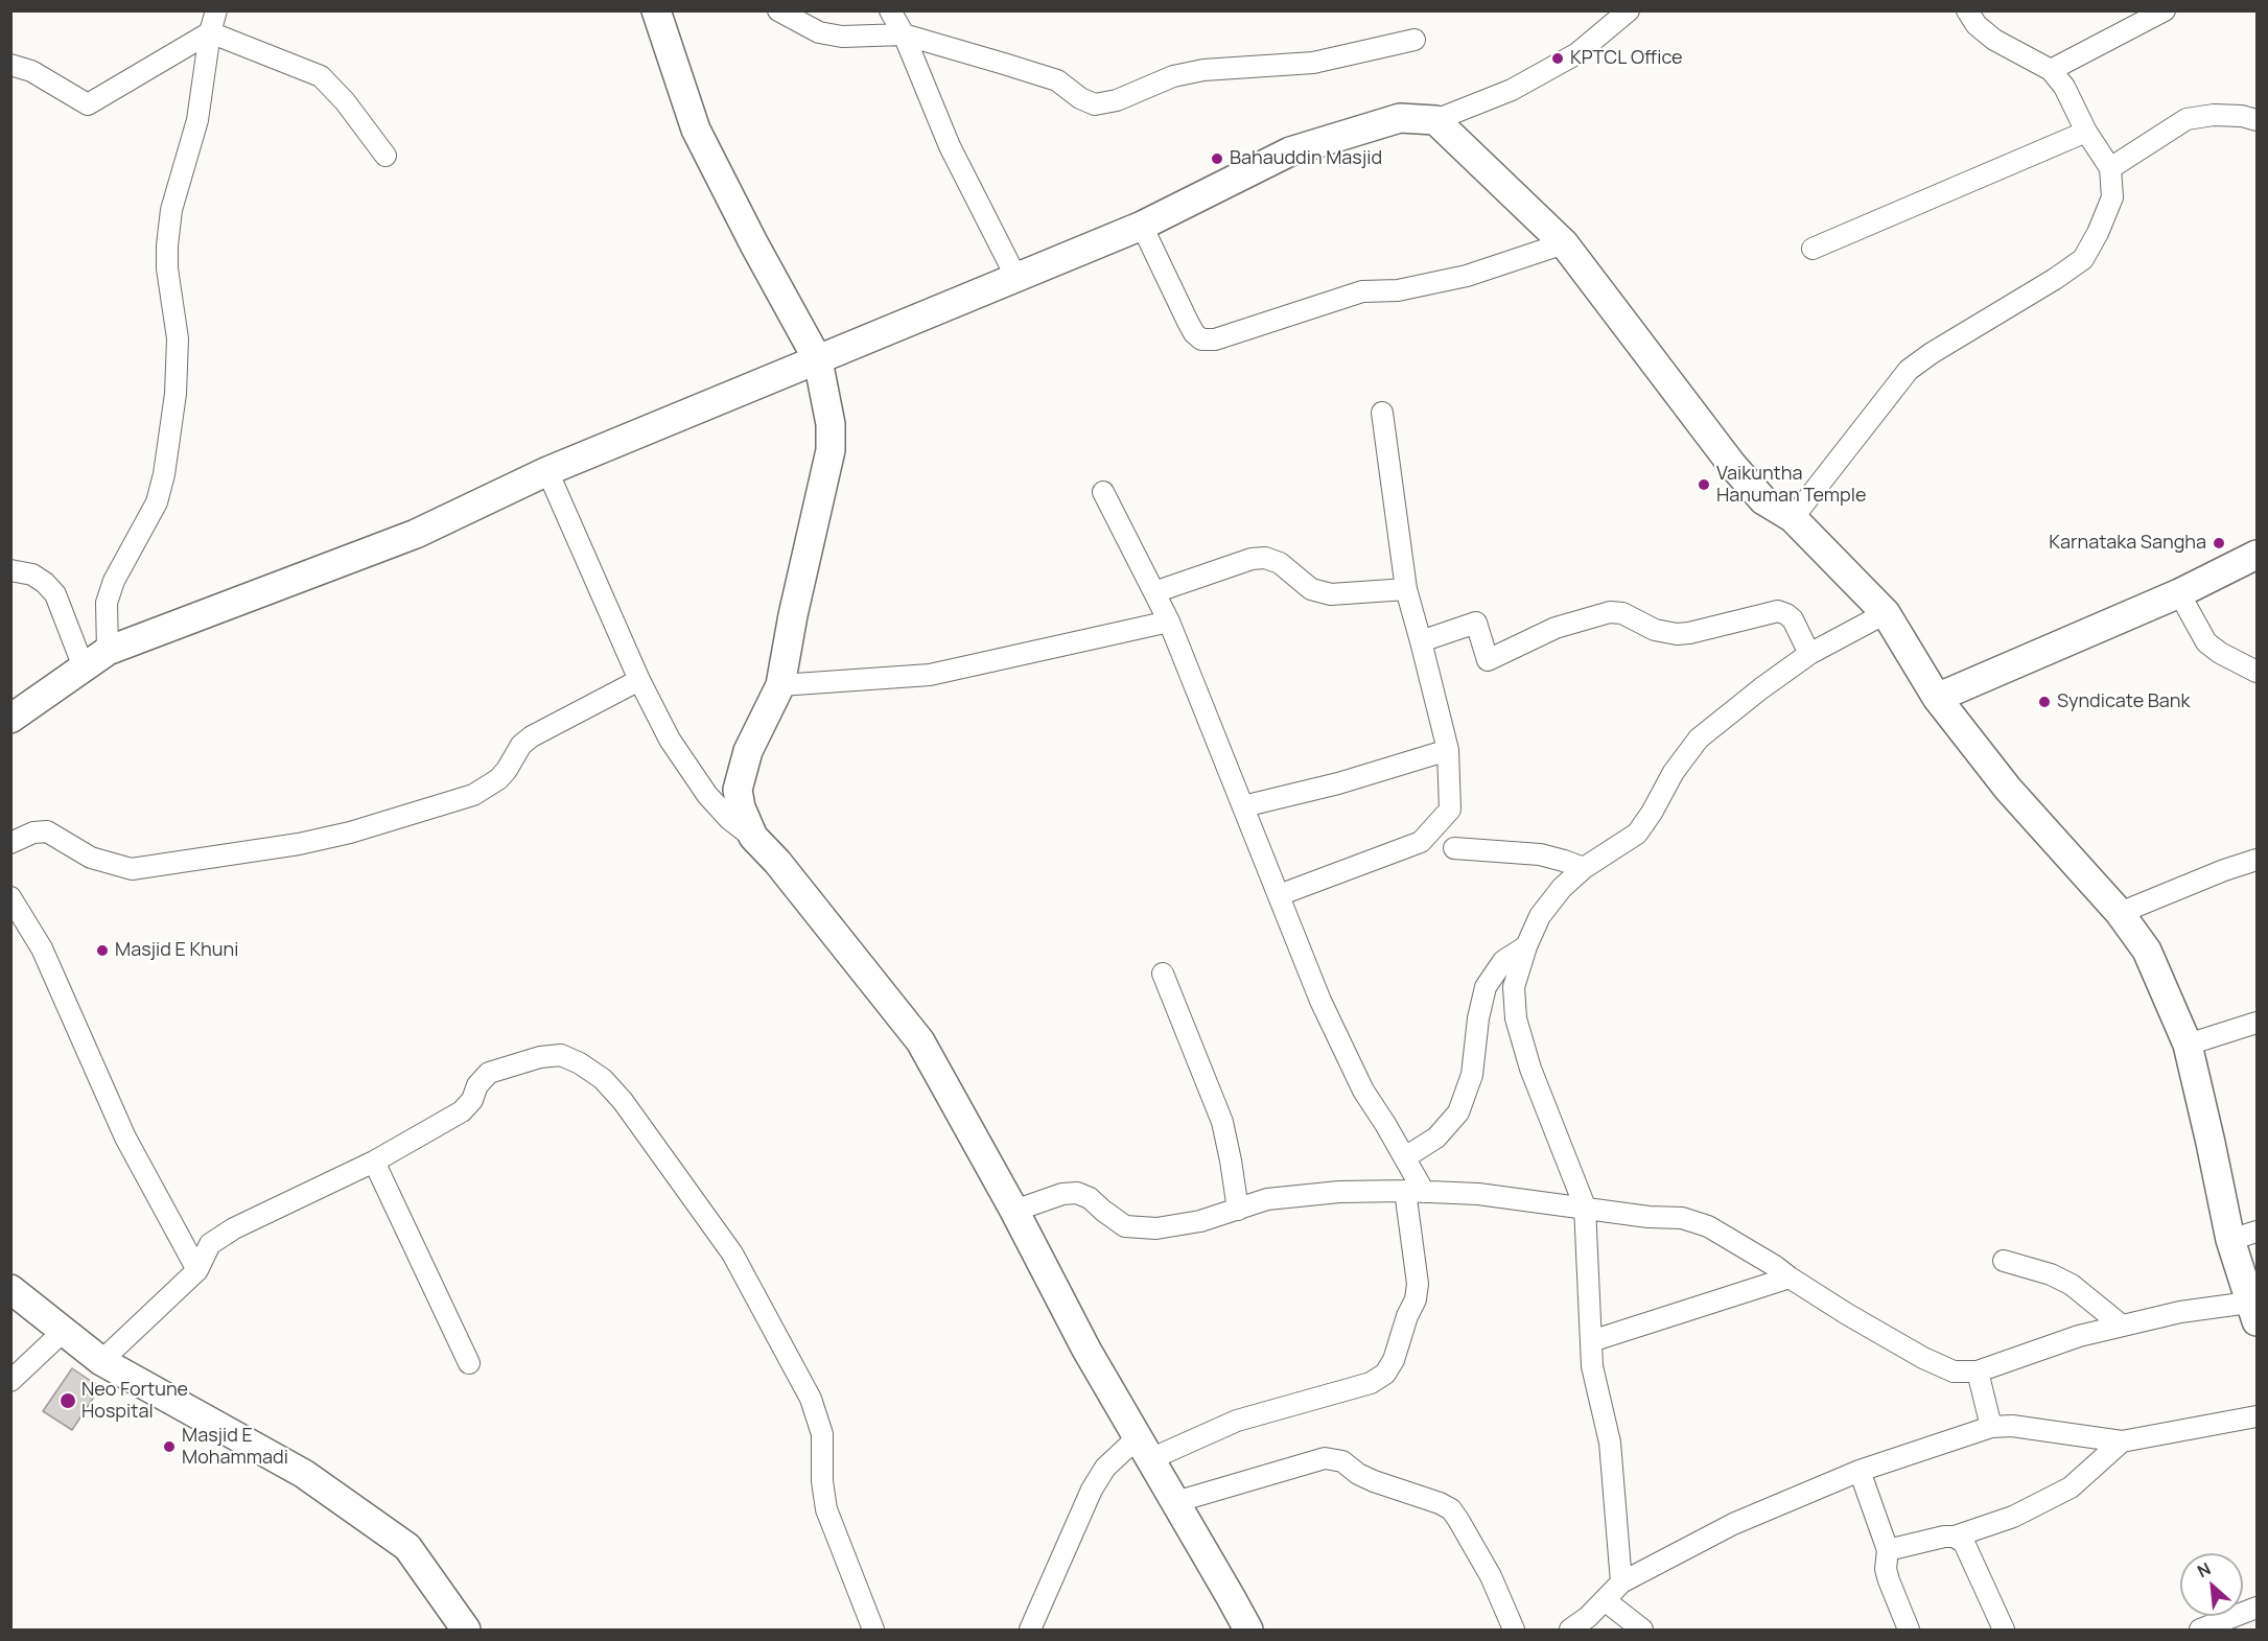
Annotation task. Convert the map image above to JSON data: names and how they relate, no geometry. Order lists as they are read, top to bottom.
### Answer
{
  "places": [
    "KPTCL Office",
    "Bahauddin Masjid",
    "Vaikuntha Hanuman Temple",
    "Karnataka Sangha",
    "Syndicate Bank",
    "Masjid E Khuni",
    "Neo Fortune Hospital",
    "Masjid E Mohammadi"
  ],
  "north": "top left"
}
